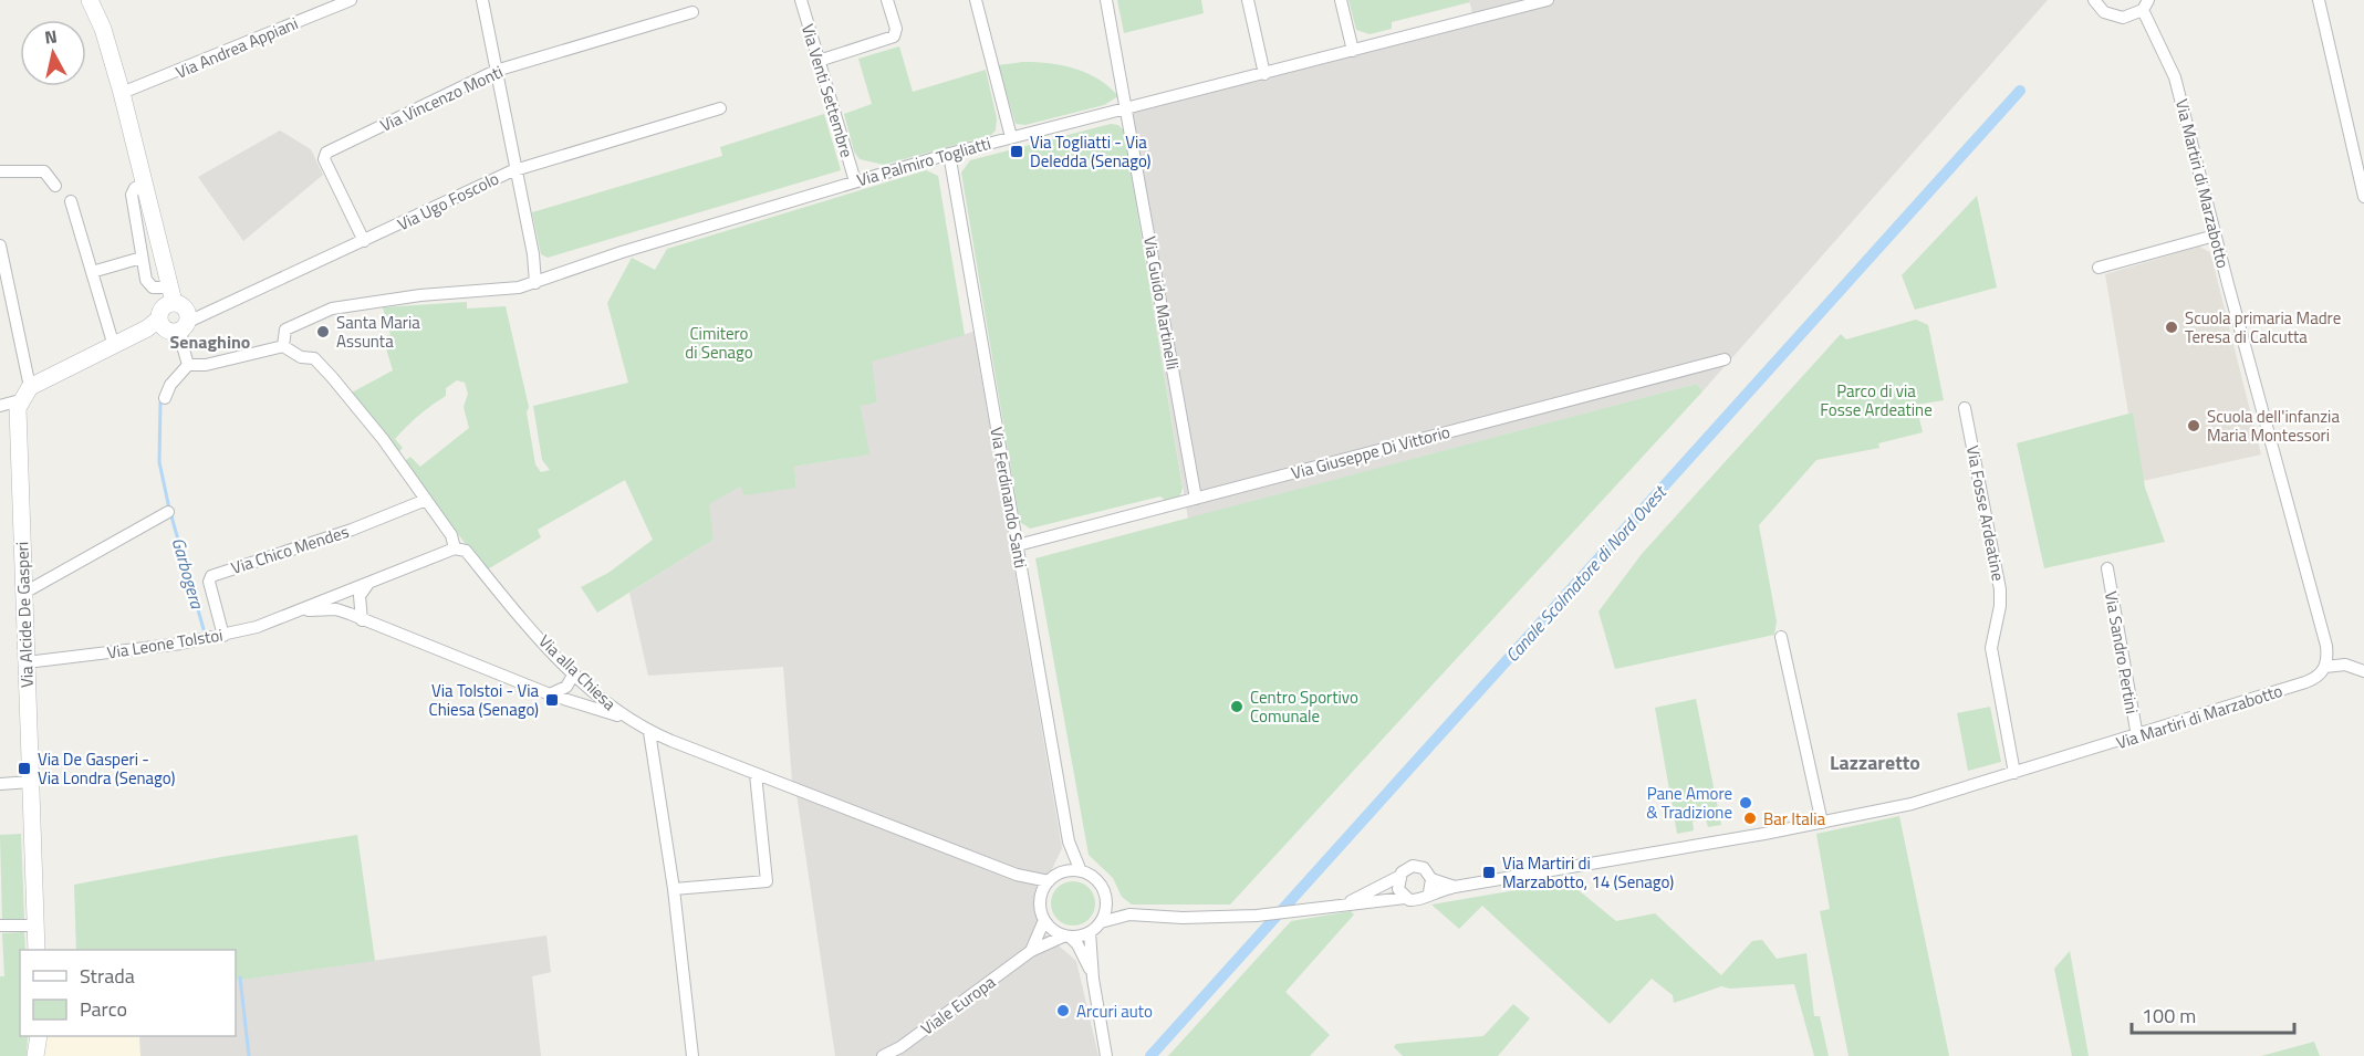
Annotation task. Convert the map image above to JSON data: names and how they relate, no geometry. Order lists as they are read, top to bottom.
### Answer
{
  "streets": {
    "street": [
      "Via Andrea Appiani",
      "Via Venti Settembre",
      "Via Vincenzo Monti",
      "Via Palmiro Togliatti",
      "Via Martiri di Marzabotto",
      "Via Ugo Foscolo",
      "Via Guido Martinelli",
      "Via Giuseppe Di Vittorio",
      "Via Ferdinando Santi",
      "Via Fosse Ardeatine",
      "Via Chico Mendes",
      "Via Alcide De Gasperi",
      "Via Leone Tolstoi",
      "Via Sandro Pertini",
      "Via alla Chiesa",
      "Viale Europa"
    ]
  },
  "crossings": [
    ["Via Venti Settembre", "Via Palmiro Togliatti"],
    ["Via Vincenzo Monti", "Via Ugo Foscolo"],
    ["Via Palmiro Togliatti", "Via Guido Martinelli"],
    ["Via Palmiro Togliatti", "Via Ferdinando Santi"],
    ["Via Palmiro Togliatti", "Via alla Chiesa"],
    ["Via Martiri di Marzabotto", "Via Fosse Ardeatine"],
    ["Via Martiri di Marzabotto", "Via Sandro Pertini"],
    ["Via Guido Martinelli", "Via Giuseppe Di Vittorio"],
    ["Via Giuseppe Di Vittorio", "Via Ferdinando Santi"],
    ["Via Ferdinando Santi", "Via alla Chiesa"],
    ["Via Ferdinando Santi", "Viale Europa"],
    ["Via Chico Mendes", "Via Leone Tolstoi"],
    ["Via Chico Mendes", "Via alla Chiesa"],
    ["Via Alcide De Gasperi", "Via Leone Tolstoi"],
    ["Via Leone Tolstoi", "Via alla Chiesa"],
    ["Via alla Chiesa", "Viale Europa"]
  ],
  "districts": ["Senaghino", "Lazzaretto"],
  "water": ["Garbogera", "Canale Scolmatore di Nord Ovest"],
  "parks": ["Cimitero di Senago", "Parco di via Fosse Ardeatine"],
  "places": {
    "transit": [
      "Via Togliatti - Via Deledda (Senago)",
      "Via Tolstoi - Via Chiesa (Senago)",
      "Via De Gasperi - Via Londra (Senago)",
      "Via Martiri di Marzabotto, 14 (Senago)"
    ],
    "other": [
      "Scuola primaria Madre Teresa di Calcutta",
      "Santa Maria Assunta",
      "Scuola dell'infanzia Maria Montessori",
      "Centro Sportivo Comunale",
      "Pane Amore & Tradizione",
      "Bar Italia",
      "Arcuri auto"
    ]
  },
  "legend": ["Strada", "Parco"],
  "scale_bar": "100 m",
  "north": "top"
}
